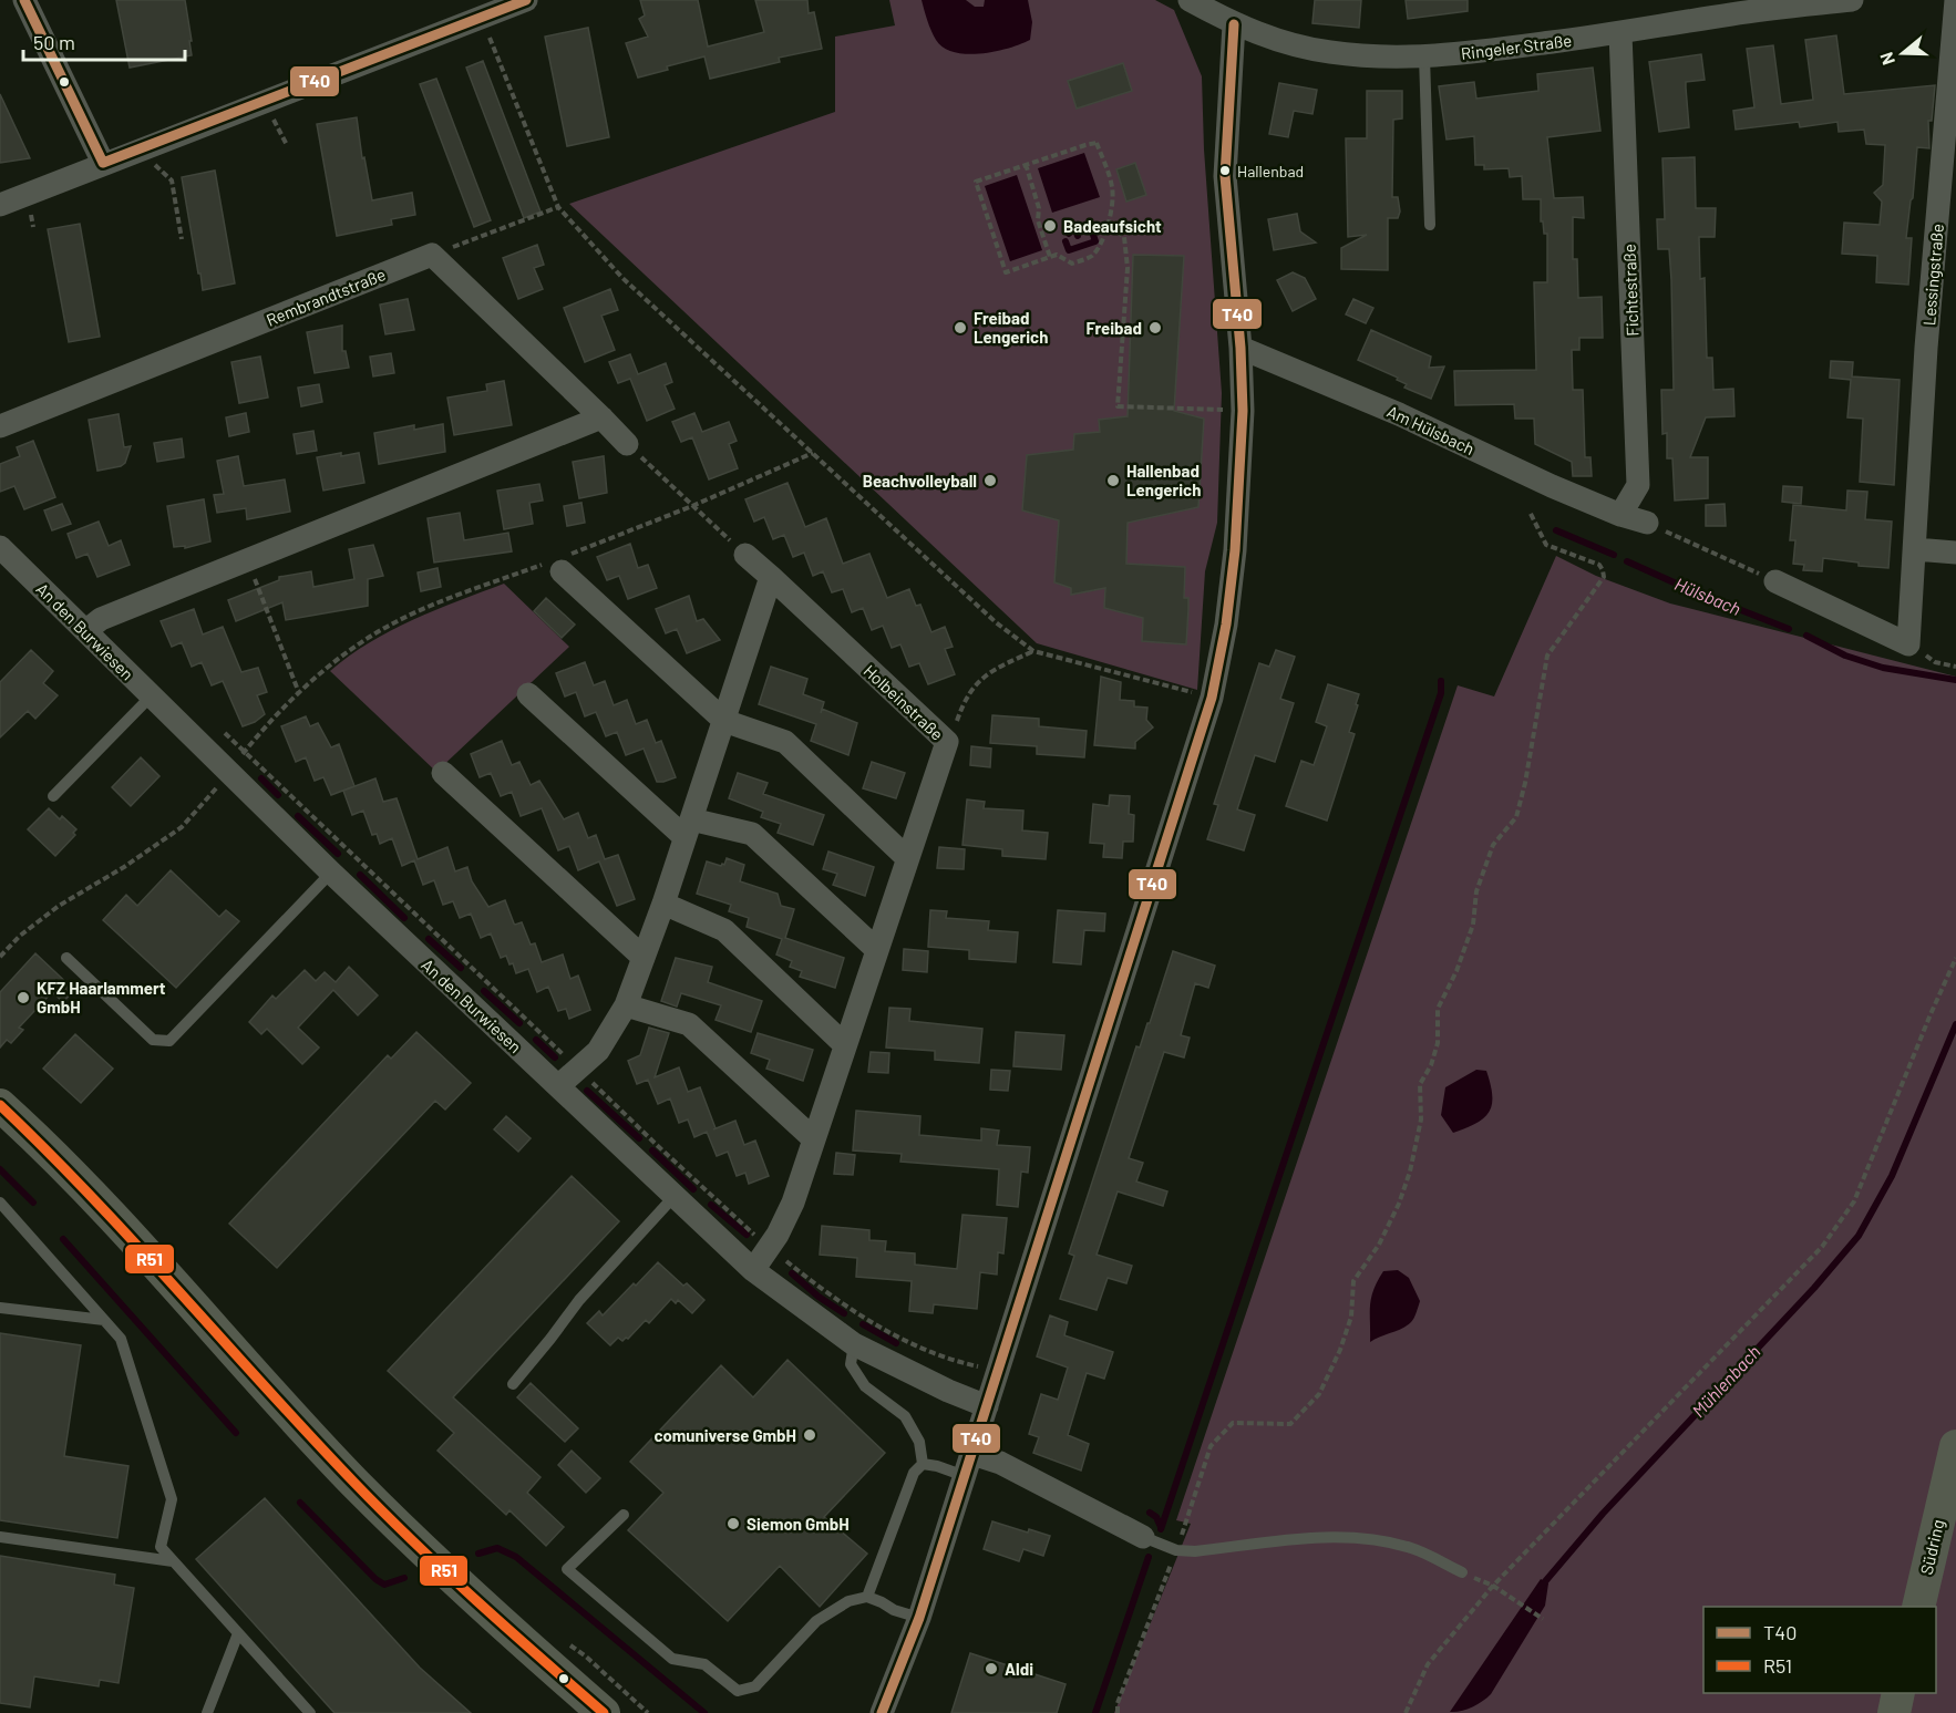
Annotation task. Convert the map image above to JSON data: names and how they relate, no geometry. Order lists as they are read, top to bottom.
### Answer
{
  "streets": {
    "main road": ["Südring"],
    "street": [
      "Ringeler Straße",
      "Lessingstraße",
      "Fichtestraße",
      "Rembrandtstraße",
      "Am Hülsbach",
      "An den Burwiesen",
      "Holbeinstraße"
    ]
  },
  "crossings": [
    ["Ringeler Straße", "Fichtestraße"],
    ["Fichtestraße", "Am Hülsbach"],
    ["An den Burwiesen", "Holbeinstraße"]
  ],
  "water": ["Hülsbach", "Mühlenbach"],
  "places": [
    "Hallenbad",
    "Badeaufsicht",
    "Freibad Lengerich",
    "Freibad",
    "Beachvolleyball",
    "Hallenbad Lengerich",
    "KFZ Haarlammert GmbH",
    "comuniverse GmbH",
    "Siemon GmbH",
    "Aldi"
  ],
  "lines": ["transit line T40", "transit line R51"],
  "legend": ["T40", "R51"],
  "scale_bar": "50 m",
  "north": "left"
}
